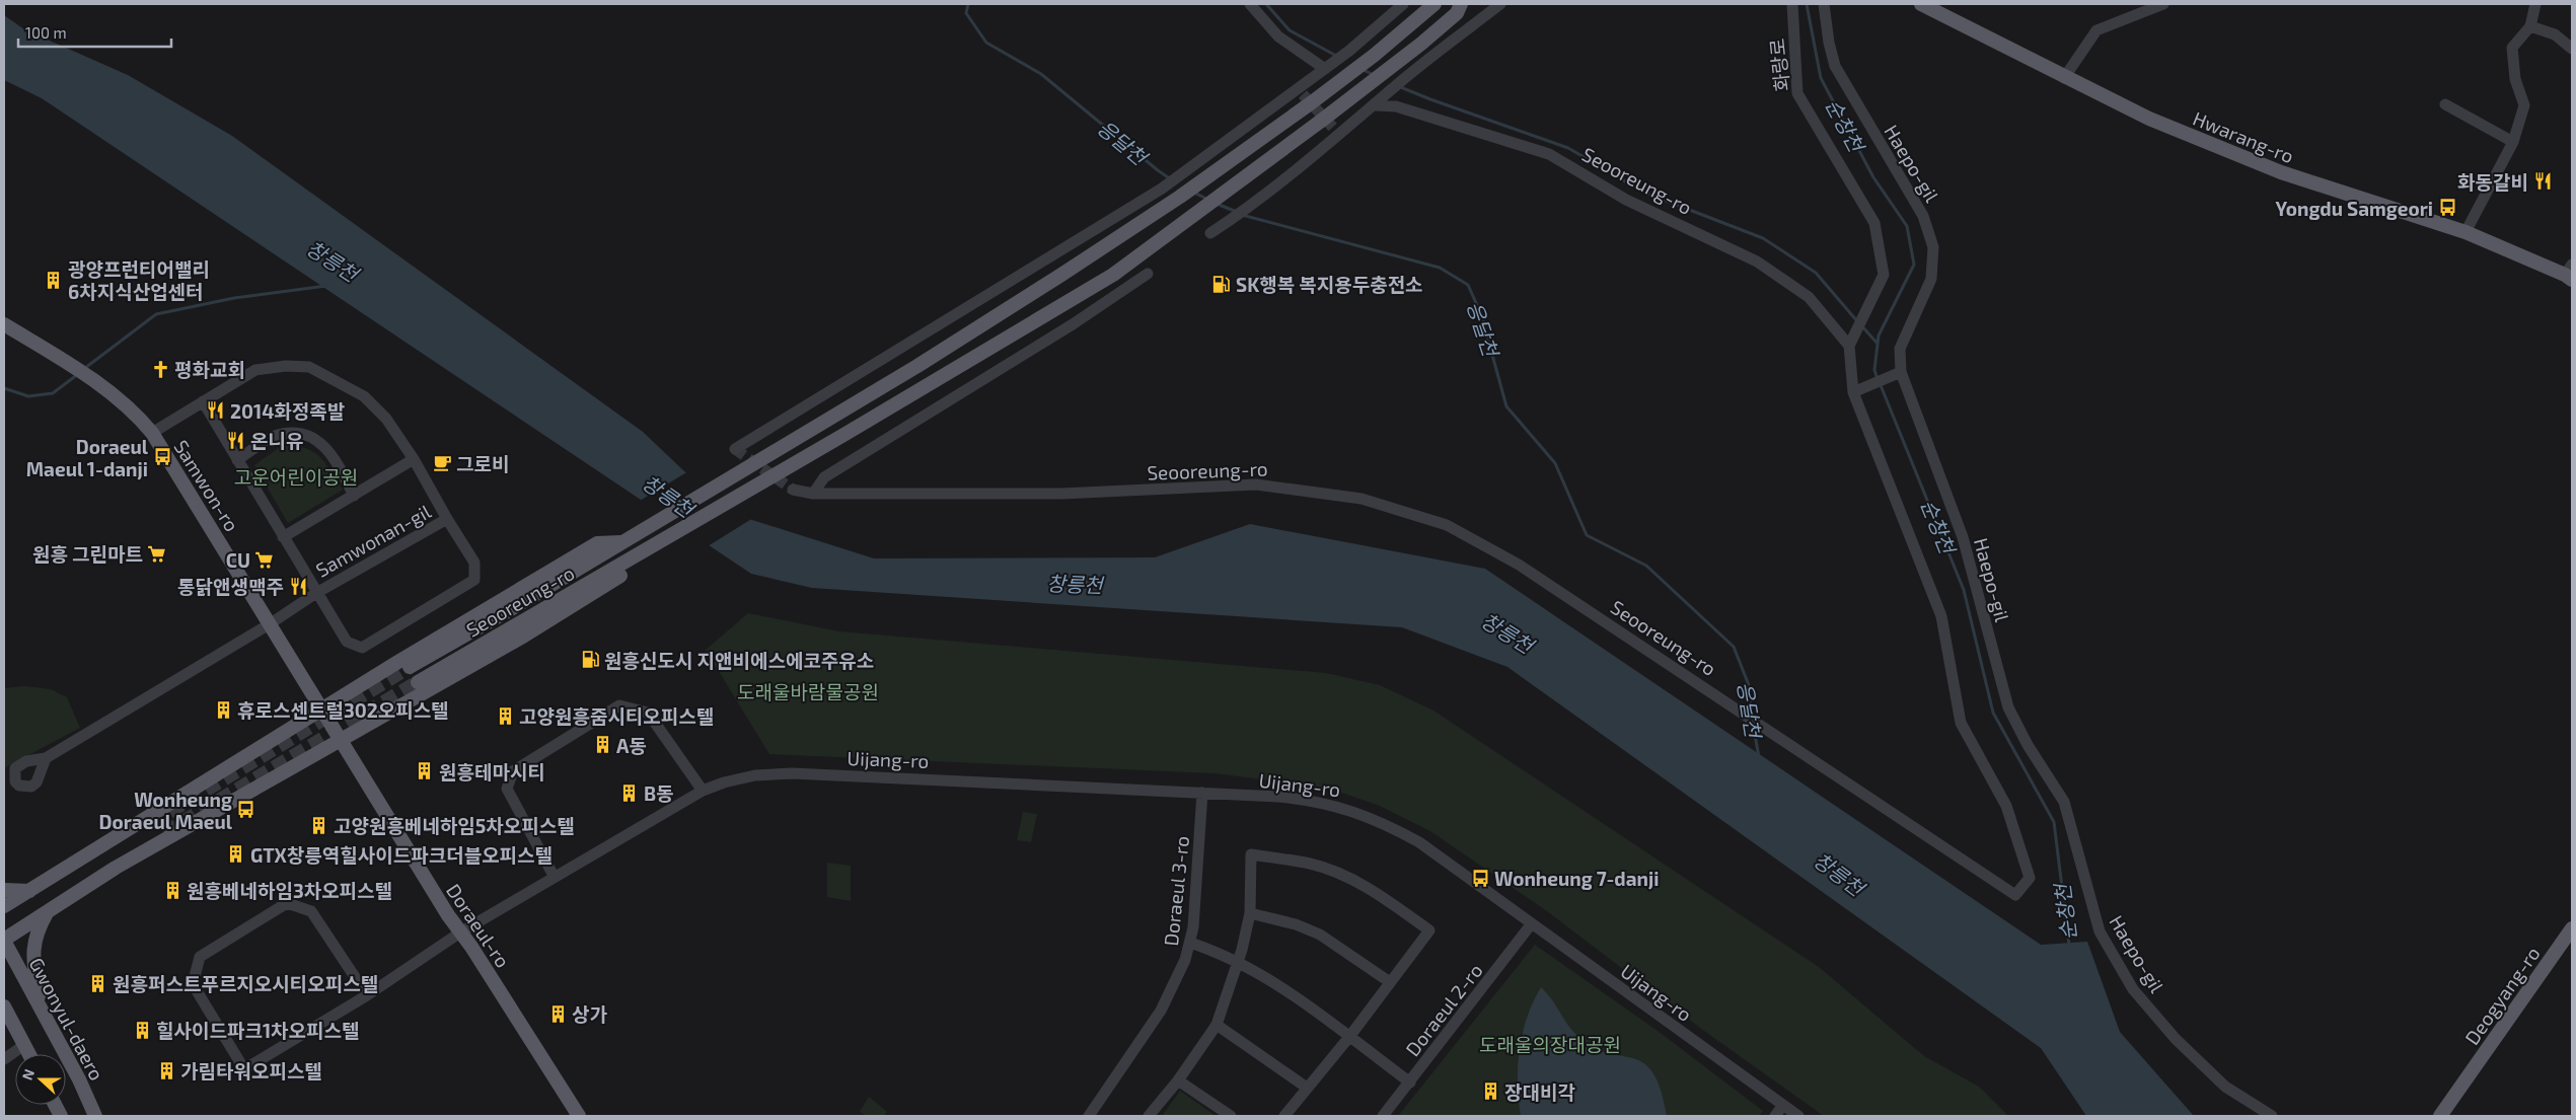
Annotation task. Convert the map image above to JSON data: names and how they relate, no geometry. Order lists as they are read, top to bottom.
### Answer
{
  "streets": {
    "main road": [
      "Hwarang-ro",
      "Seooreung-ro",
      "Samwon-ro",
      "Doraeul-ro",
      "Deogyang-ro",
      "Gwonyul-daero"
    ],
    "street": [
      "화랑로",
      "Haepo-gil",
      "Samwonan-gil",
      "Uijang-ro",
      "Doraeul 3-ro",
      "Doraeul 2-ro"
    ]
  },
  "crossings": [
    ["화랑로", "Seooreung-ro"],
    ["Samwon-ro", "Samwonan-gil"],
    ["Samwon-ro", "Doraeul-ro"],
    ["Uijang-ro", "Doraeul 3-ro"],
    ["Uijang-ro", "Doraeul-ro"],
    ["Uijang-ro", "Doraeul 2-ro"]
  ],
  "water": ["순창천", "응달천", "창릉천"],
  "parks": ["고운어린이공원", "도래울바람물공원", "도래울의장대공원"],
  "places": {
    "restaurant": [
      "화동갈비",
      "2014화정족발",
      "온니유",
      "통닭앤생맥주"
    ],
    "bus stop": [
      "Yongdu Samgeori",
      "Doraeul Maeul 1-danji",
      "Wonheung Doraeul Maeul",
      "Wonheung 7-danji"
    ],
    "building": [
      "광양프런티어밸리 6차지식산업센터",
      "휴로스센트럴302오피스텔",
      "고양원흥줌시티오피스텔",
      "A동",
      "원흥테마시티",
      "B동",
      "고양원흥베네하임5차오피스텔",
      "GTX창릉역힐사이드파크더블오피스텔",
      "원흥베네하임3차오피스텔",
      "원흥퍼스트푸르지오시티오피스텔",
      "상가",
      "힐사이드파크1차오피스텔",
      "가림타워오피스텔",
      "장대비각"
    ],
    "fuel station": ["SK행복 복지용두충전소", "원흥신도시 지앤비에스에코주유소"],
    "church": ["평화교회"],
    "cafe": ["그로비"],
    "supermarket": ["원흥 그린마트", "CU"]
  },
  "scale_bar": "100 m",
  "north": "left"
}
